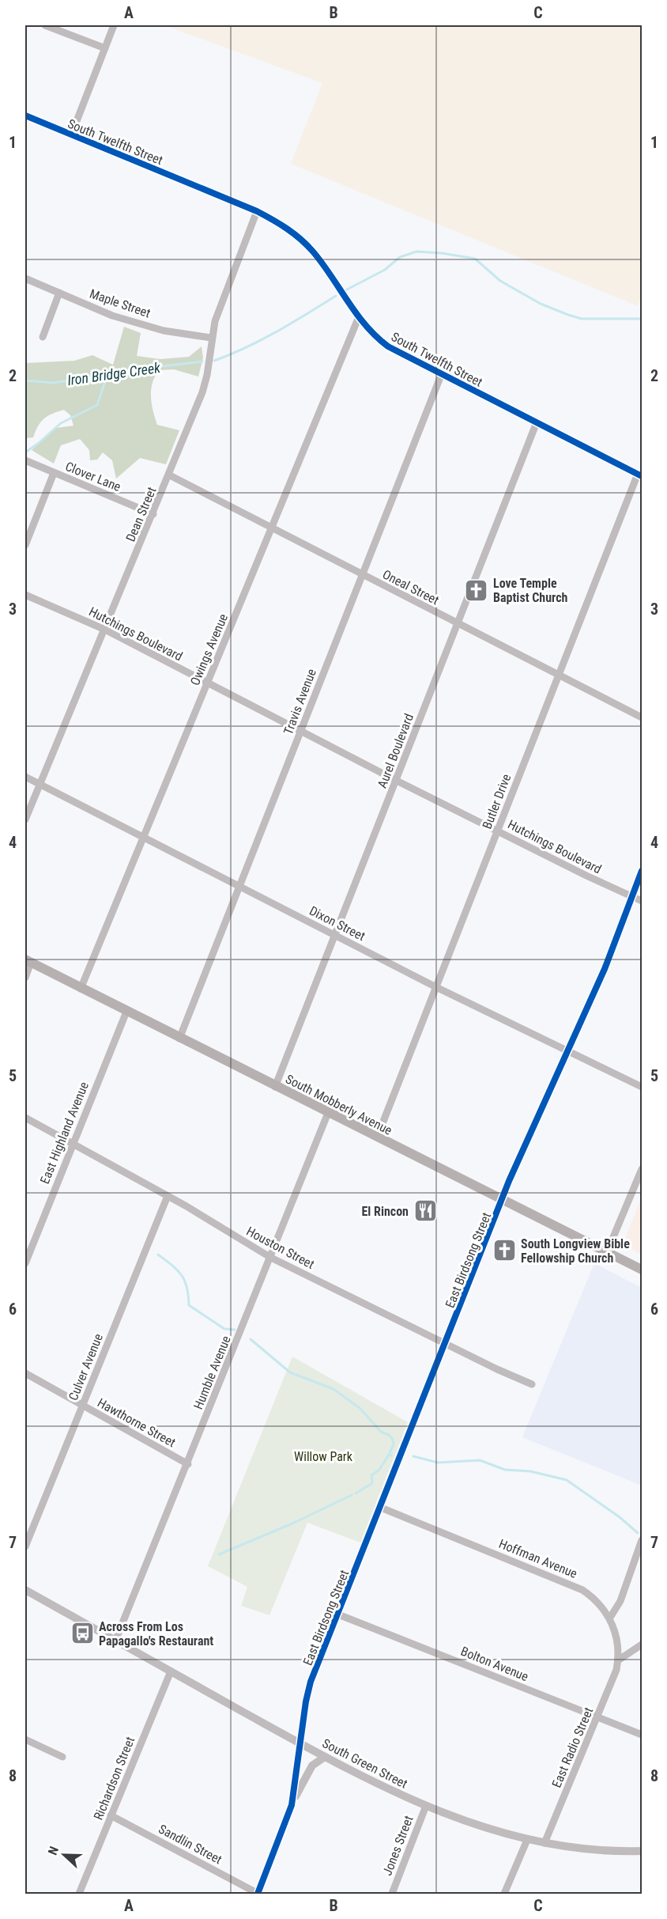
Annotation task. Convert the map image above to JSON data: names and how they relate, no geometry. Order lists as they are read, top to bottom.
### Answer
{
  "streets": {
    "main road": ["South Mobberly Avenue"],
    "street": [
      "South Twelfth Street",
      "Maple Street",
      "Clover Lane",
      "Dean Street",
      "Oneal Street",
      "Hutchings Boulevard",
      "Owings Avenue",
      "Travis Avenue",
      "Aurel Boulevard",
      "Butler Drive",
      "Dixon Street",
      "East Highland Avenue",
      "Houston Street",
      "East Birdsong Street",
      "Culver Avenue",
      "Humble Avenue",
      "Hawthorne Street",
      "Hoffman Avenue",
      "Bolton Avenue",
      "East Radio Street",
      "South Green Street",
      "Richardson Street",
      "Sandlin Street",
      "Jones Street"
    ]
  },
  "crossings": [
    ["South Twelfth Street", "Dean Street"],
    ["South Twelfth Street", "Owings Avenue"],
    ["South Twelfth Street", "Travis Avenue"],
    ["South Twelfth Street", "Aurel Boulevard"],
    ["South Twelfth Street", "Butler Drive"],
    ["Maple Street", "Dean Street"],
    ["Clover Lane", "Dean Street"],
    ["Dean Street", "Oneal Street"],
    ["Dean Street", "Hutchings Boulevard"],
    ["Dean Street", "Dixon Street"],
    ["Oneal Street", "Owings Avenue"],
    ["Oneal Street", "Travis Avenue"],
    ["Oneal Street", "Aurel Boulevard"],
    ["Oneal Street", "Butler Drive"],
    ["Hutchings Boulevard", "Owings Avenue"],
    ["Hutchings Boulevard", "Travis Avenue"],
    ["Hutchings Boulevard", "Aurel Boulevard"],
    ["Hutchings Boulevard", "Butler Drive"],
    ["Hutchings Boulevard", "East Birdsong Street"],
    ["Owings Avenue", "Dixon Street"],
    ["Owings Avenue", "South Mobberly Avenue"],
    ["Travis Avenue", "Dixon Street"],
    ["Travis Avenue", "South Mobberly Avenue"],
    ["Aurel Boulevard", "Dixon Street"],
    ["Aurel Boulevard", "South Mobberly Avenue"],
    ["Butler Drive", "Dixon Street"],
    ["Butler Drive", "South Mobberly Avenue"],
    ["Dixon Street", "East Birdsong Street"],
    ["South Mobberly Avenue", "East Highland Avenue"],
    ["South Mobberly Avenue", "East Birdsong Street"],
    ["South Mobberly Avenue", "Humble Avenue"],
    ["East Highland Avenue", "Houston Street"],
    ["Houston Street", "East Birdsong Street"],
    ["Houston Street", "Culver Avenue"],
    ["Houston Street", "Humble Avenue"],
    ["East Birdsong Street", "Hoffman Avenue"],
    ["East Birdsong Street", "Bolton Avenue"],
    ["East Birdsong Street", "South Green Street"],
    ["Culver Avenue", "Hawthorne Street"],
    ["Humble Avenue", "Hawthorne Street"],
    ["Humble Avenue", "South Green Street"],
    ["Hoffman Avenue", "East Radio Street"],
    ["Bolton Avenue", "East Radio Street"],
    ["East Radio Street", "South Green Street"],
    ["South Green Street", "Richardson Street"],
    ["South Green Street", "Jones Street"],
    ["Richardson Street", "Sandlin Street"]
  ],
  "water": ["Iron Bridge Creek"],
  "parks": ["Willow Park"],
  "places": {
    "church": ["Love Temple Baptist Church", "South Longview Bible Fellowship Church"],
    "restaurant": ["El Rincon"],
    "bus stop": ["Across From Los Papagallo's Restaurant"]
  },
  "north": "left",
  "grid": {
    "columns": ["A", "B", "C"],
    "rows": [
      "1",
      "2",
      "3",
      "4",
      "5",
      "6",
      "7",
      "8"
    ]
  }
}
